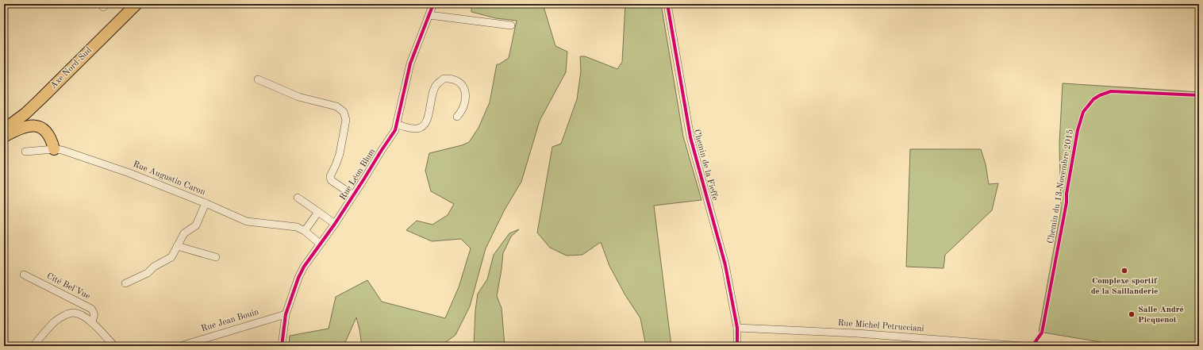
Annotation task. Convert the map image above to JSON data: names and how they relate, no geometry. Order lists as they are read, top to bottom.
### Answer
{
  "streets": {
    "highway": ["Axe Nord-Sud"],
    "street": [
      "Chemin de la Fieffe",
      "Rue Léon Blum",
      "Rue Augustin Caron",
      "Cité Bel'Vue",
      "Rue Jean Bouin",
      "Rue Michel Petrucciani"
    ],
    "cycle path": ["Chemin du 13 Novembre 2015"]
  },
  "crossings": [
    ["Chemin de la Fieffe", "Rue Michel Petrucciani"],
    ["Rue Léon Blum", "Rue Jean Bouin"]
  ],
  "places": ["Complexe sportif de la Saillanderie", "Salle André Picquenot"]
}
